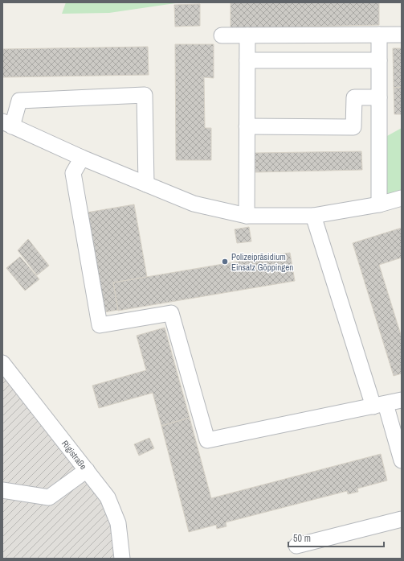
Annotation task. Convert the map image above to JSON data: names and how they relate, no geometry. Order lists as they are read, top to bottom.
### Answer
{
  "streets": {
    "street": ["Rigistraße"]
  },
  "places": ["Polizeipräsidium Einsatz Göppingen"],
  "scale_bar": "50 m"
}
